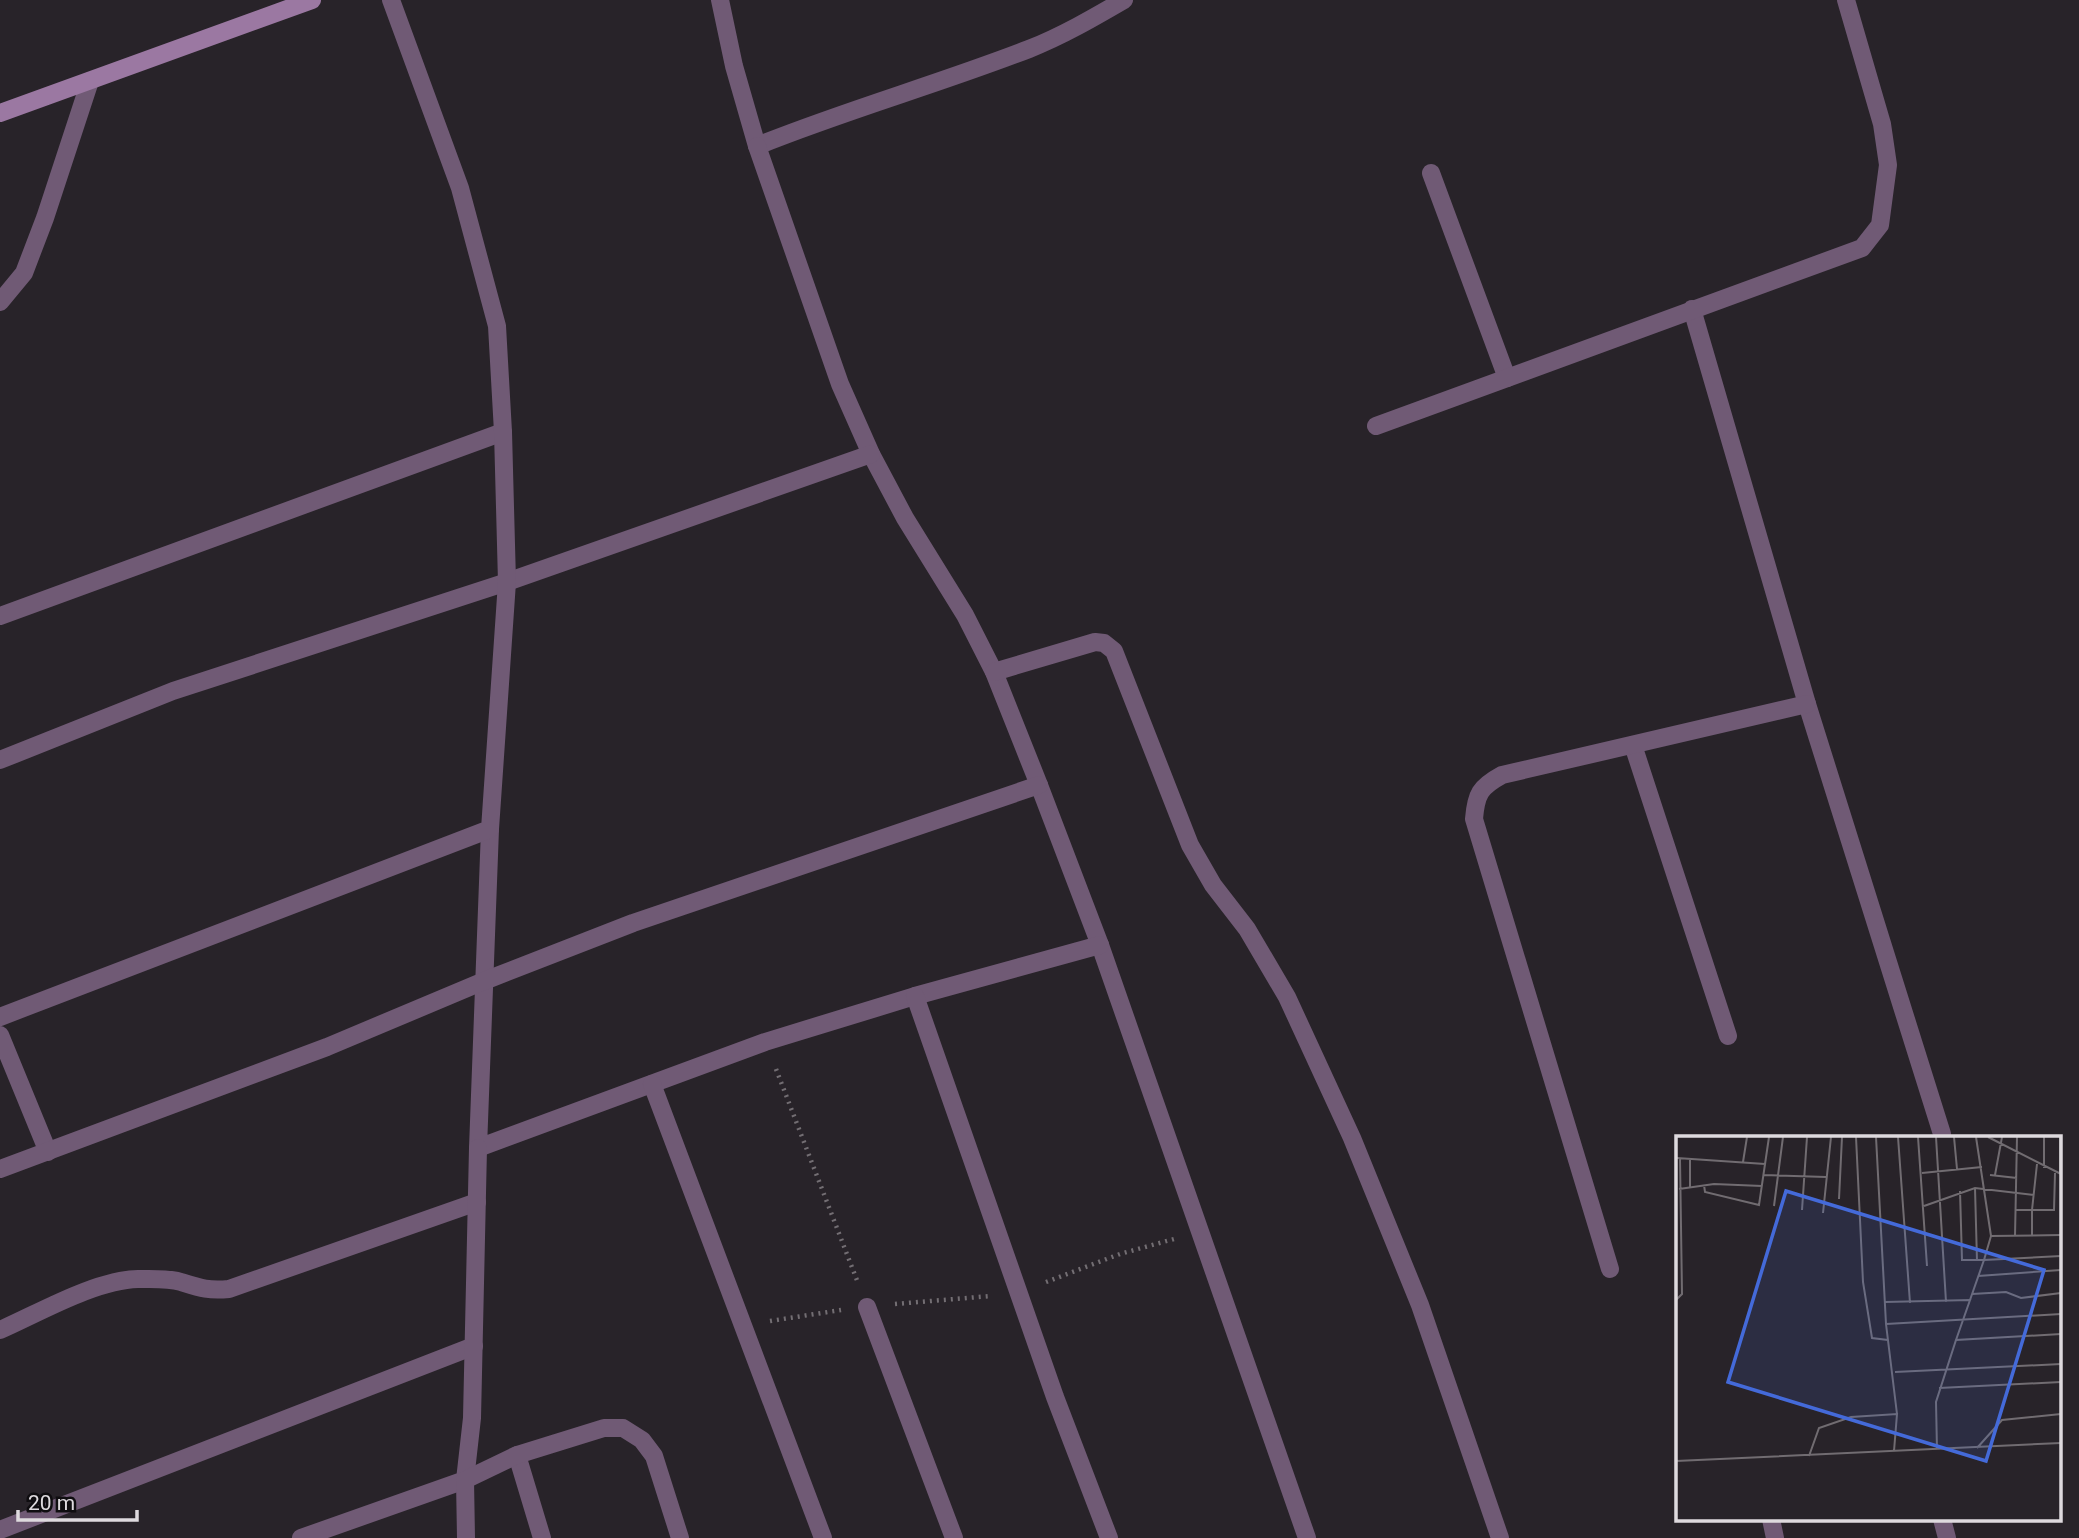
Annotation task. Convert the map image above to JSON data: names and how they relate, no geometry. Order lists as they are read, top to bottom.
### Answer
{
  "scale_bar": "20 m"
}
